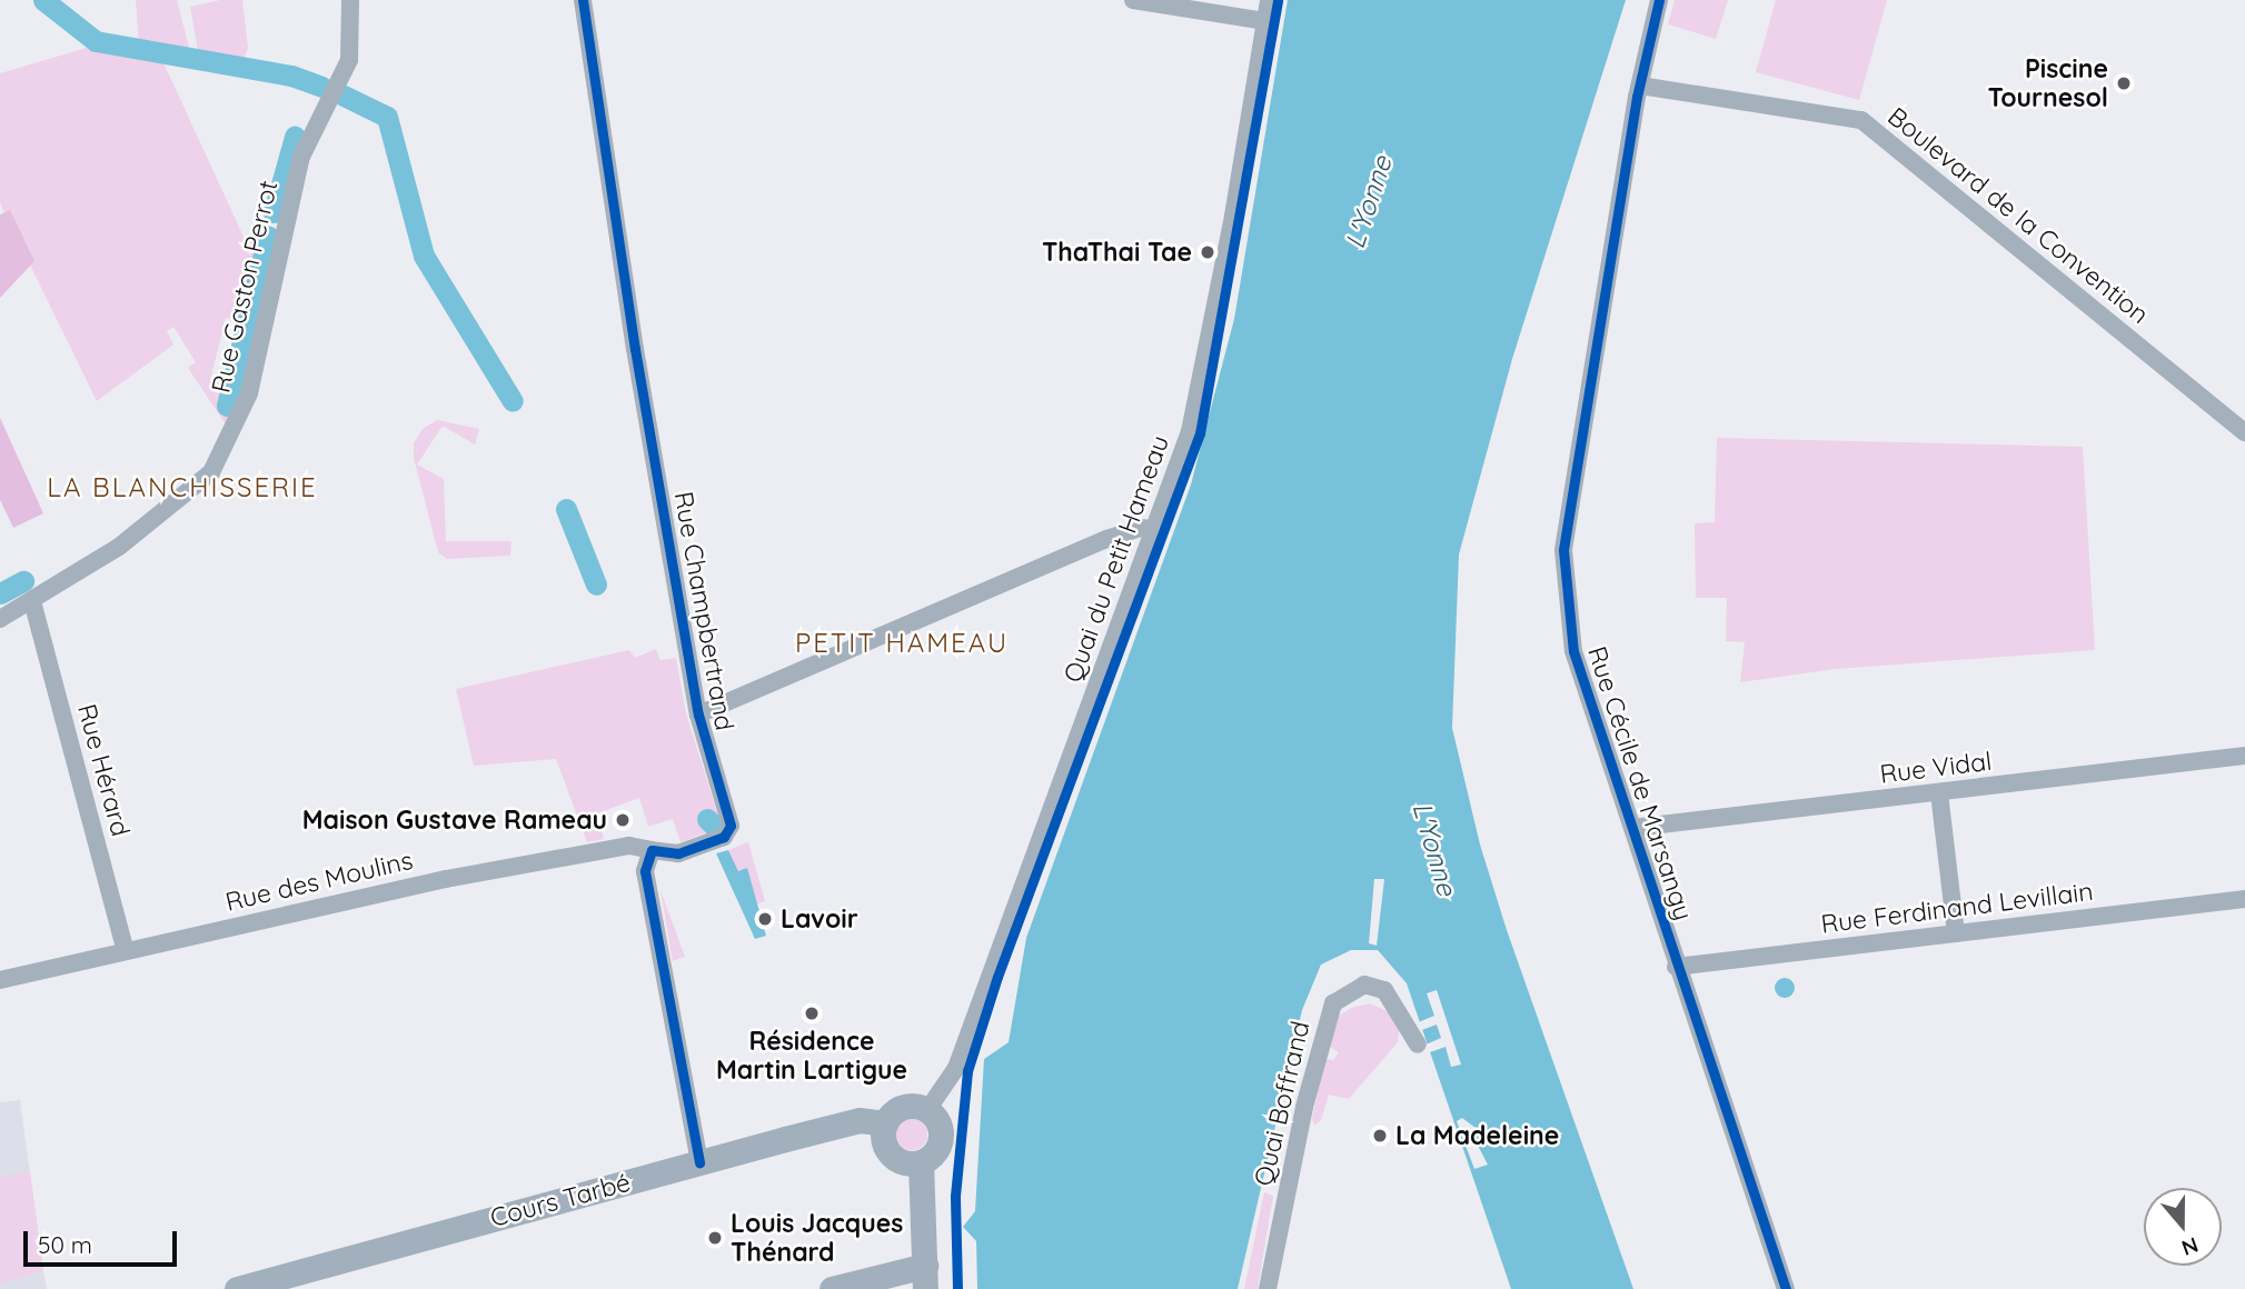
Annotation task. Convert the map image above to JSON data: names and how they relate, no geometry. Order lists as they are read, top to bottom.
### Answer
{
  "streets": {
    "main road": ["Cours Tarbé"],
    "street": [
      "Boulevard de la Convention",
      "Rue Gaston Perrot",
      "Quai du Petit Hameau",
      "Rue Champbertrand",
      "Rue Vidal",
      "Rue Hérard",
      "Rue Cécile de Marsangy",
      "Rue des Moulins",
      "Rue Ferdinand Levillain",
      "Quai Boffrand"
    ]
  },
  "crossings": [
    ["Boulevard de la Convention", "Rue Cécile de Marsangy"],
    ["Rue Gaston Perrot", "Rue Hérard"],
    ["Quai du Petit Hameau", "Cours Tarbé"],
    ["Rue Champbertrand", "Rue des Moulins"],
    ["Rue Vidal", "Rue Cécile de Marsangy"],
    ["Rue Hérard", "Rue des Moulins"],
    ["Rue Cécile de Marsangy", "Rue Ferdinand Levillain"]
  ],
  "districts": ["LA BLANCHISSERIE", "PETIT HAMEAU"],
  "water": ["L'Yonne"],
  "places": [
    "Piscine Tournesol",
    "ThaThai Tae",
    "Maison Gustave Rameau",
    "Lavoir",
    "Résidence Martin Lartigue",
    "La Madeleine",
    "Louis Jacques Thénard"
  ],
  "scale_bar": "50 m",
  "north": "bottom"
}
